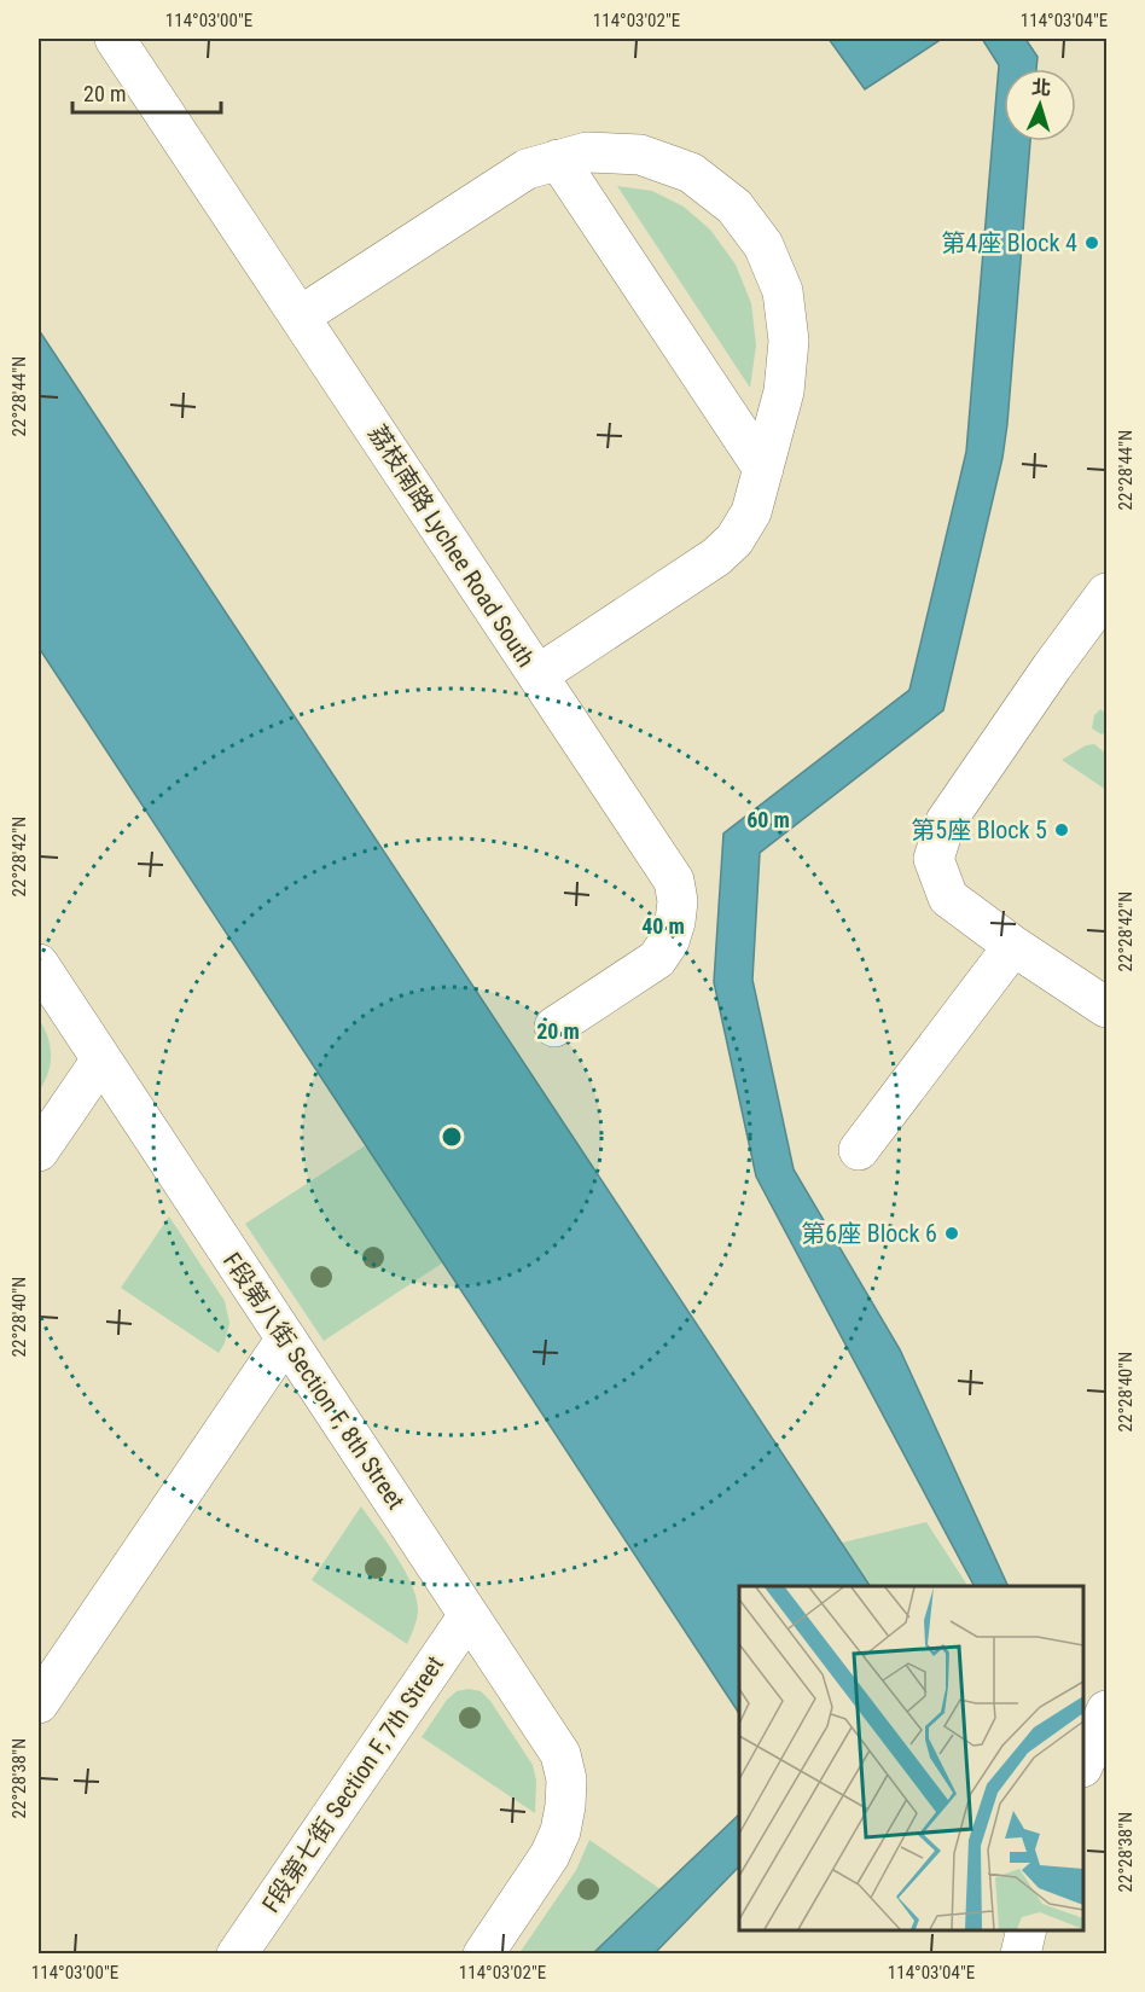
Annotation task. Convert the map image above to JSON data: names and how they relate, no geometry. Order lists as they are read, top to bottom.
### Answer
{
  "streets": {
    "street": ["荔枝南路 Lychee Road South", "F段第八街 Section F, 8th Street", "F段第七街 Section F, 7th Street"]
  },
  "crossings": [
    ["F段第八街 Section F, 8th Street", "F段第七街 Section F, 7th Street"]
  ],
  "places": ["第4座 Block 4", "第5座 Block 5", "第6座 Block 6"],
  "scale_bar": "20 m",
  "north": "top",
  "coordinates": [
    "114°03'00\"E",
    "114°03'02\"E",
    "114°03'04\"E",
    "22°28'44\"N",
    "22°28'42\"N",
    "22°28'40\"N",
    "22°28'38\"N"
  ],
  "rings": ["60 m", "40 m", "20 m"]
}
